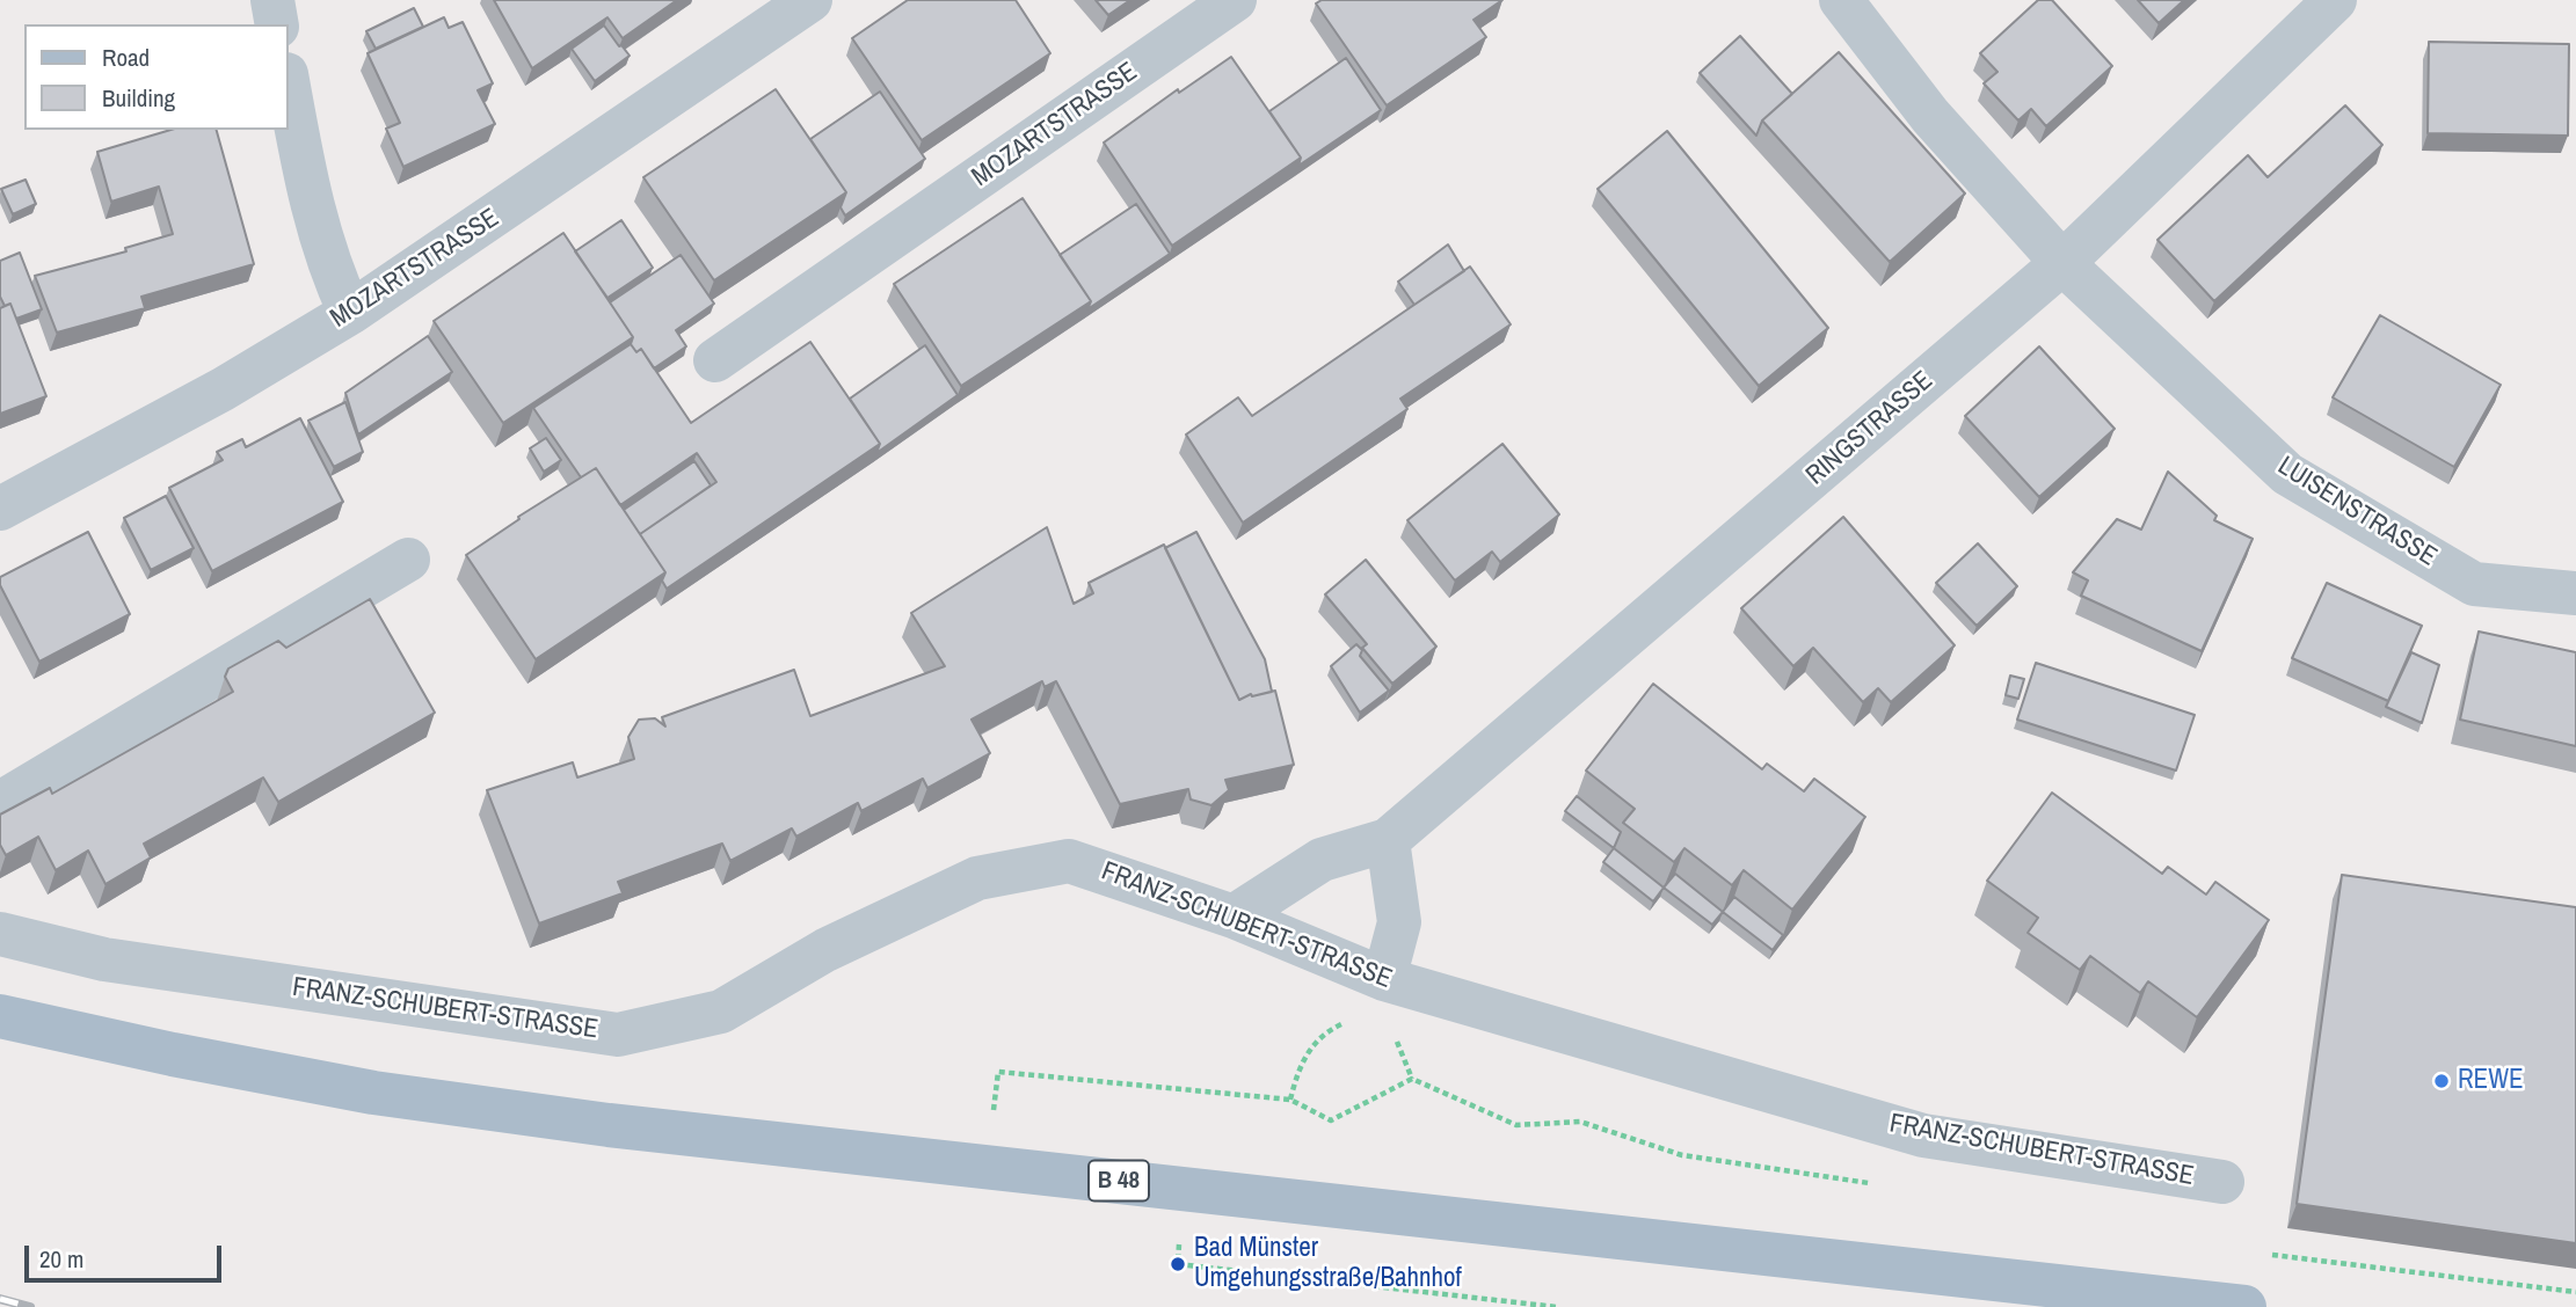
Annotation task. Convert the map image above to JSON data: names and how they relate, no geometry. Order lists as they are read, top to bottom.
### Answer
{
  "streets": {
    "main road": ["B 48"],
    "street": [
      "MOZARTSTRASSE",
      "RINGSTRASSE",
      "LUISENSTRASSE",
      "FRANZ-SCHUBERT-STRASSE"
    ]
  },
  "crossings": [
    ["RINGSTRASSE", "LUISENSTRASSE"],
    ["RINGSTRASSE", "FRANZ-SCHUBERT-STRASSE"]
  ],
  "places": ["REWE", "Bad Münster Umgehungsstraße/Bahnhof"],
  "legend": ["Road", "Building"],
  "scale_bar": "20 m"
}
